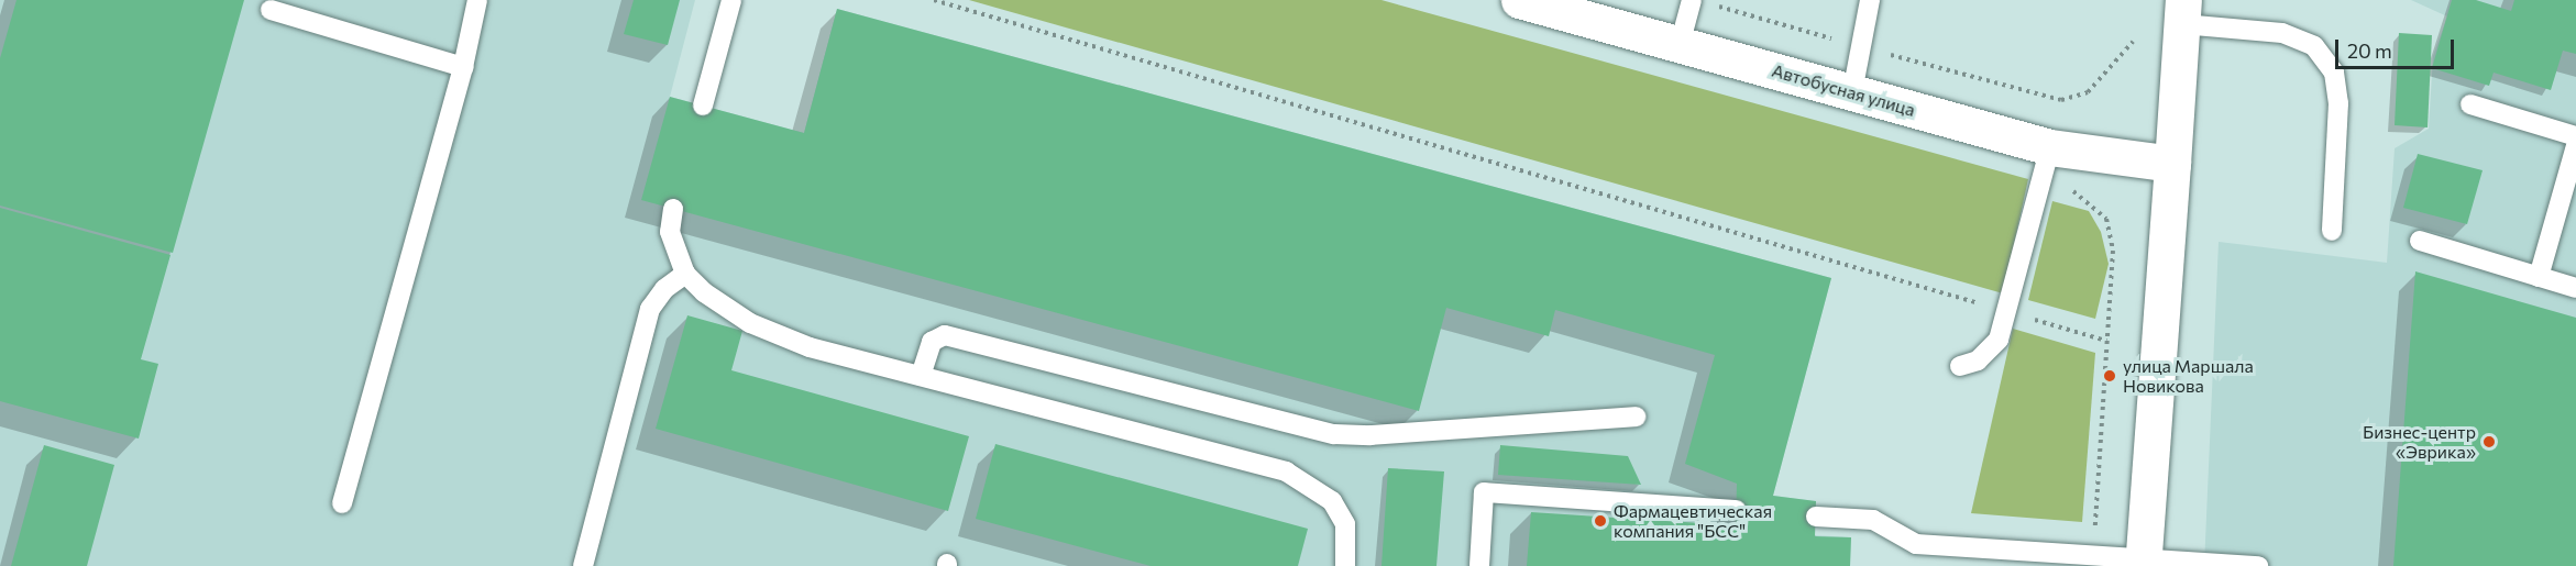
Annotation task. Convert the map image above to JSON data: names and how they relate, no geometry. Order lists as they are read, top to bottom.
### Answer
{
  "streets": {
    "street": ["Автобусная улица"]
  },
  "places": ["улица Маршала Новикова", "Бизнес-центр «Эврика»", "Фармацевтическая компания \"БСС\""],
  "scale_bar": "20 m"
}
